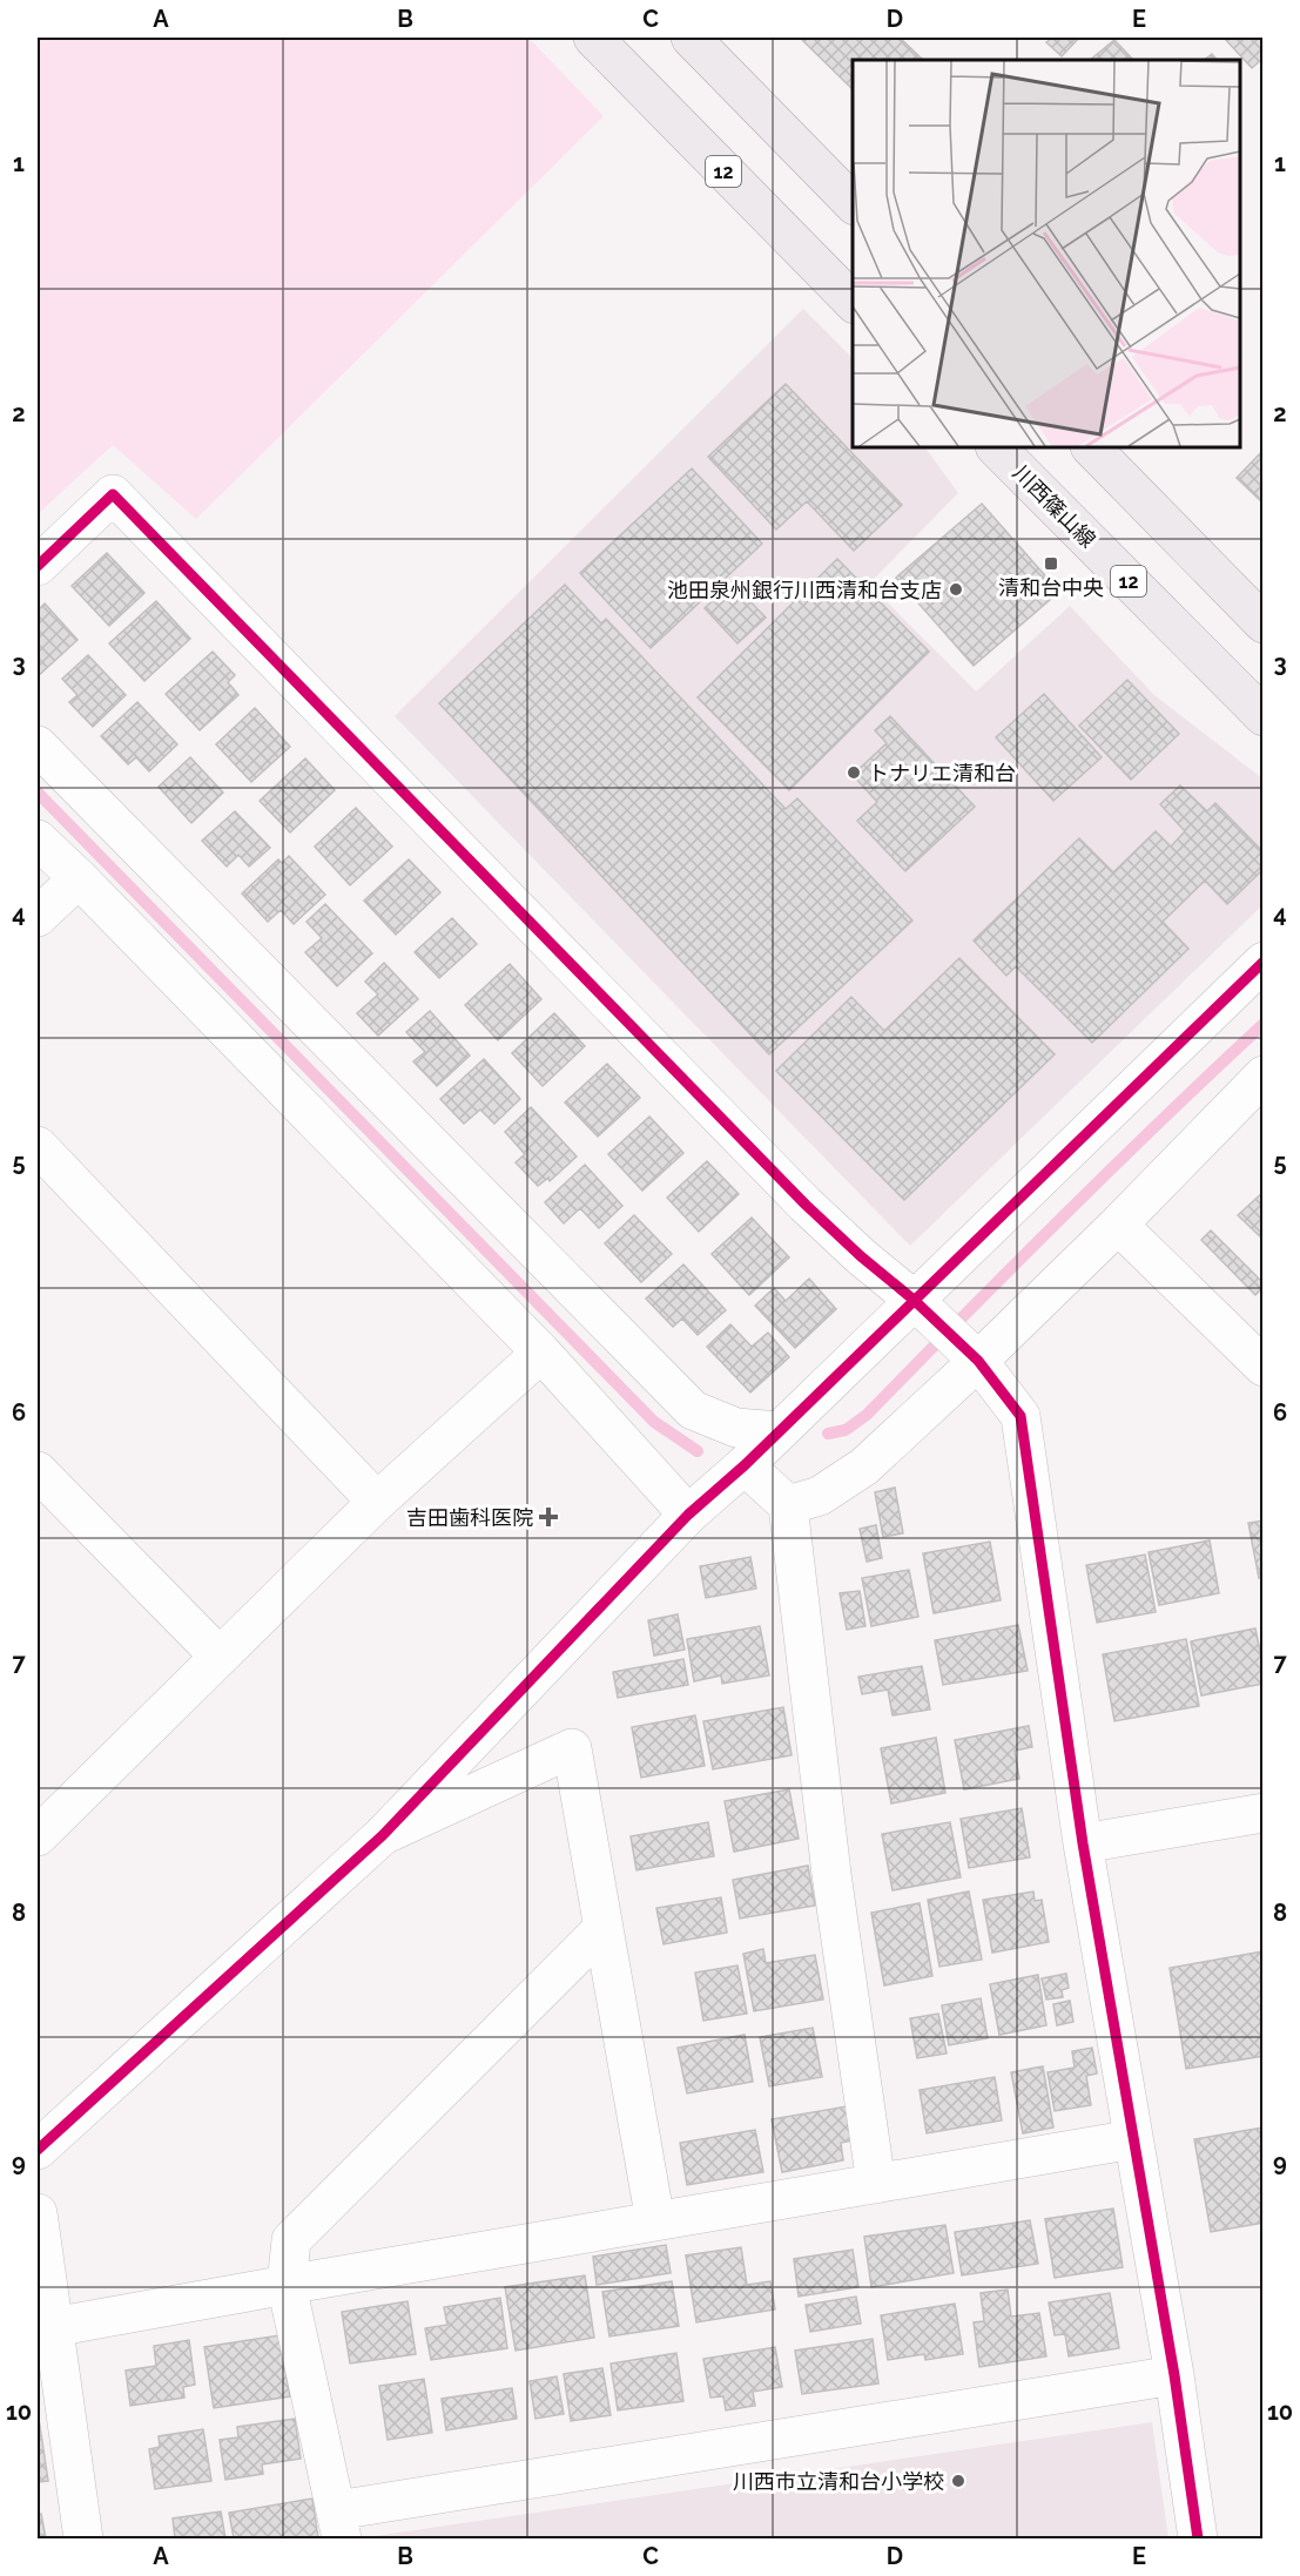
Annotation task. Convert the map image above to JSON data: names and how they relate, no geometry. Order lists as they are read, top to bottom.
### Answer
{
  "streets": {
    "main road": ["12", "川西篠山線"]
  },
  "places": {
    "transit": ["清和台中央"],
    "other": ["池田泉州銀行川西清和台支店", "トナリエ清和台", "川西市立清和台小学校"],
    "health": ["吉田歯科医院"]
  },
  "grid": {
    "columns": [
      "A",
      "B",
      "C",
      "D",
      "E"
    ],
    "rows": [
      "1",
      "2",
      "3",
      "4",
      "5",
      "6",
      "7",
      "8",
      "9",
      "10"
    ]
  }
}
